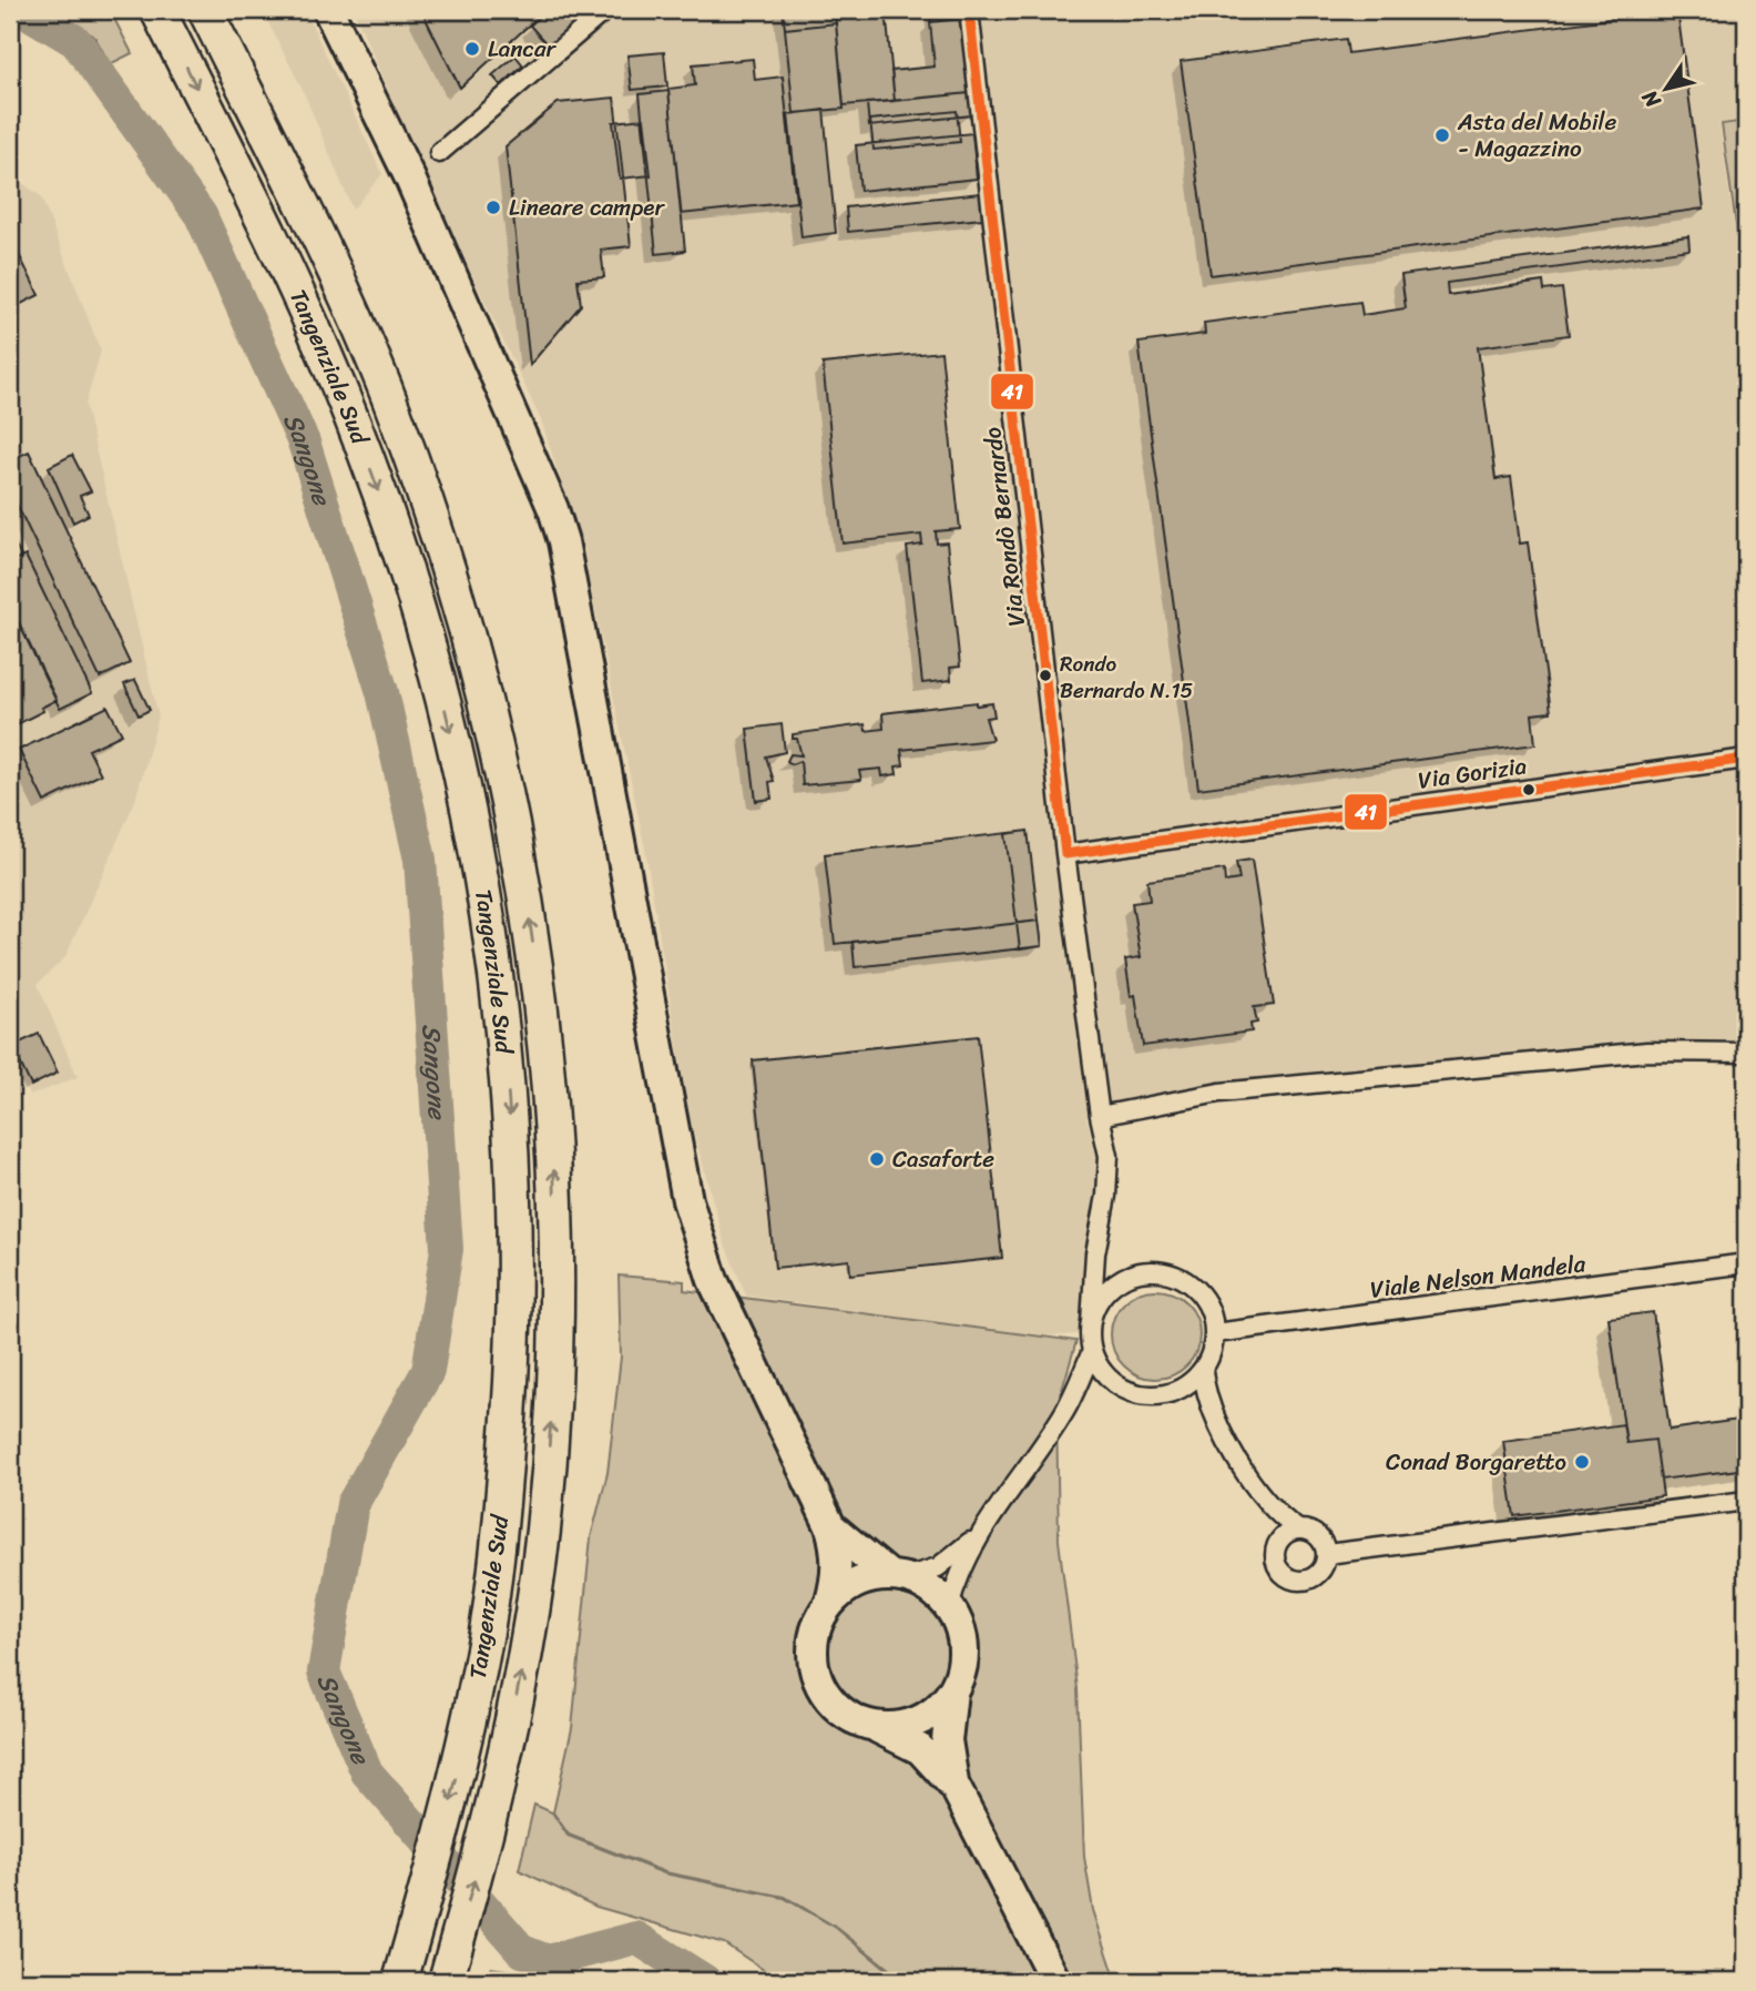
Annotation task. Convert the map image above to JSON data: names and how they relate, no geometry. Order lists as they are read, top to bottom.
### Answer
{
  "streets": {
    "highway": ["Tangenziale Sud"],
    "street": ["Via Rondò Bernardo", "Via Gorizia", "Viale Nelson Mandela"]
  },
  "crossings": [
    ["Via Rondò Bernardo", "Via Gorizia"],
    ["Via Rondò Bernardo", "Viale Nelson Mandela"]
  ],
  "water": ["Sangone"],
  "places": [
    "Lancar",
    "Asta del Mobile - Magazzino",
    "Lineare camper",
    "Rondo Bernardo N.15",
    "Casaforte",
    "Conad Borgaretto"
  ],
  "lines": ["transit line 41"],
  "north": "bottom left"
}
